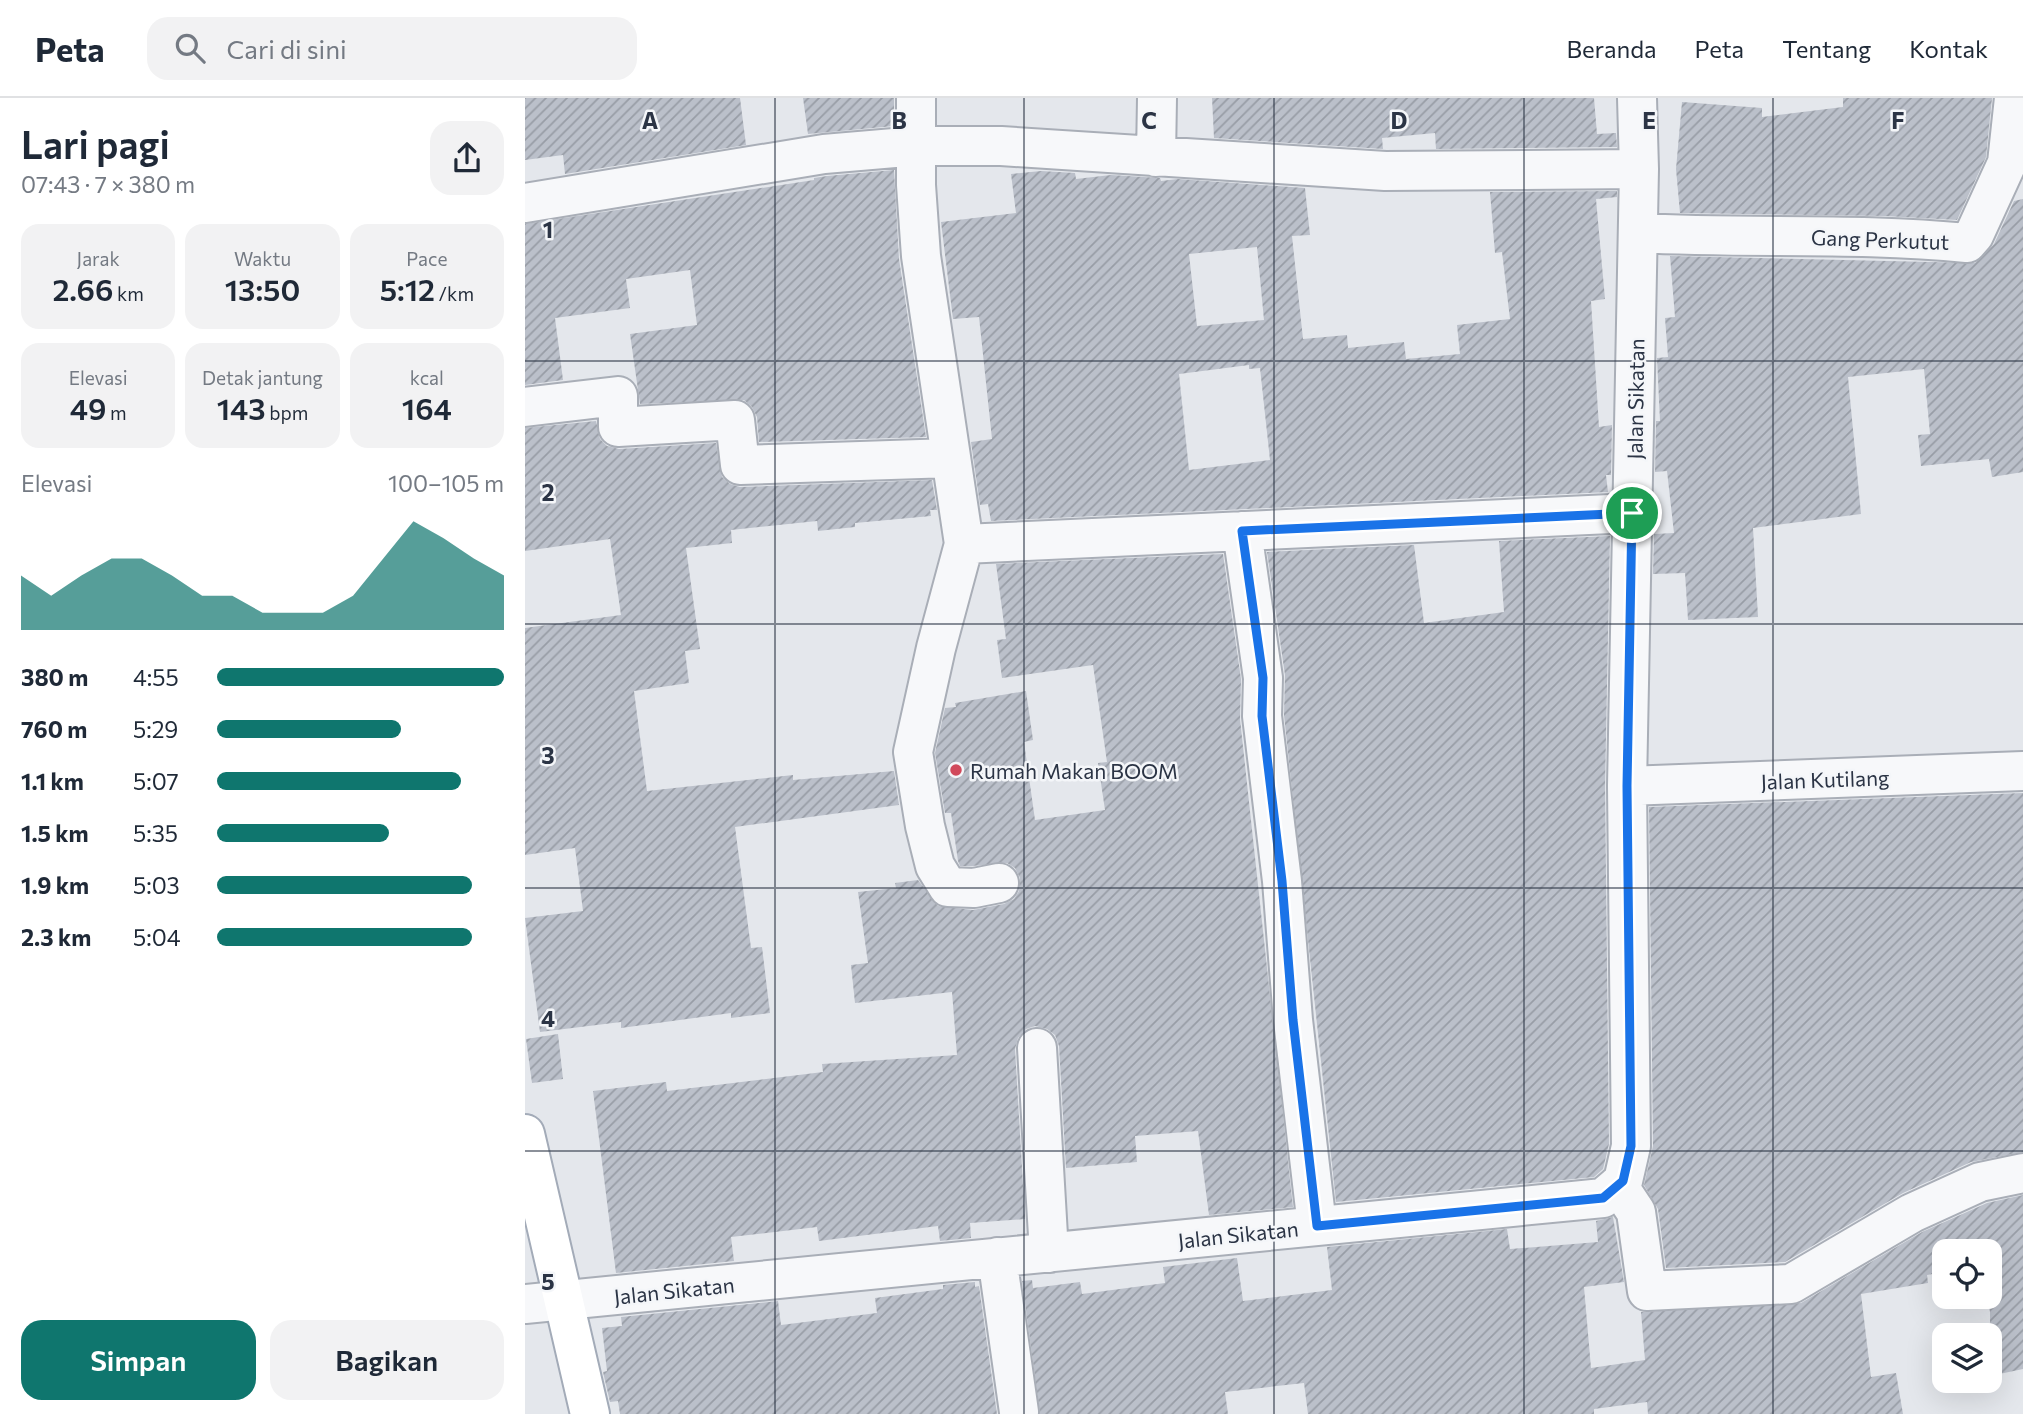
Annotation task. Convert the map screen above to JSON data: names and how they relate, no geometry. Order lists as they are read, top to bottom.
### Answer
{
  "streets": {
    "street": ["Gang Perkutut", "Jalan Sikatan", "Jalan Kutilang"]
  },
  "crossings": [
    ["Gang Perkutut", "Jalan Sikatan"],
    ["Jalan Sikatan", "Jalan Kutilang"]
  ],
  "places": ["Rumah Makan BOOM"],
  "page": {
    "header": "Peta",
    "search": "Cari di sini",
    "nav": [
      "Beranda",
      "Peta",
      "Tentang",
      "Kontak"
    ],
    "heading": ["Lari pagi", "07:43 · 7 × 380 m"],
    "stats": [
      ["Jarak", "2.66 km"],
      ["Waktu", "13:50"],
      ["Pace", "5:12 /km"],
      ["Elevasi", "49 m"],
      ["Detak jantung", "143 bpm"],
      ["kcal", "164"]
    ],
    "chart": ["Elevasi", "100–105 m"],
    "list": [
      {
        "name": "380 m",
        "note": "4:55"
      },
      {
        "name": "760 m",
        "note": "5:29"
      },
      {
        "name": "1.1 km",
        "note": "5:07"
      },
      {
        "name": "1.5 km",
        "note": "5:35"
      },
      {
        "name": "1.9 km",
        "note": "5:03"
      },
      {
        "name": "2.3 km",
        "note": "5:04"
      }
    ],
    "buttons": ["Simpan", "Bagikan"]
  },
  "grid": {
    "columns": [
      "A",
      "B",
      "C",
      "D",
      "E",
      "F"
    ],
    "rows": [
      "1",
      "2",
      "3",
      "4",
      "5"
    ]
  }
}
